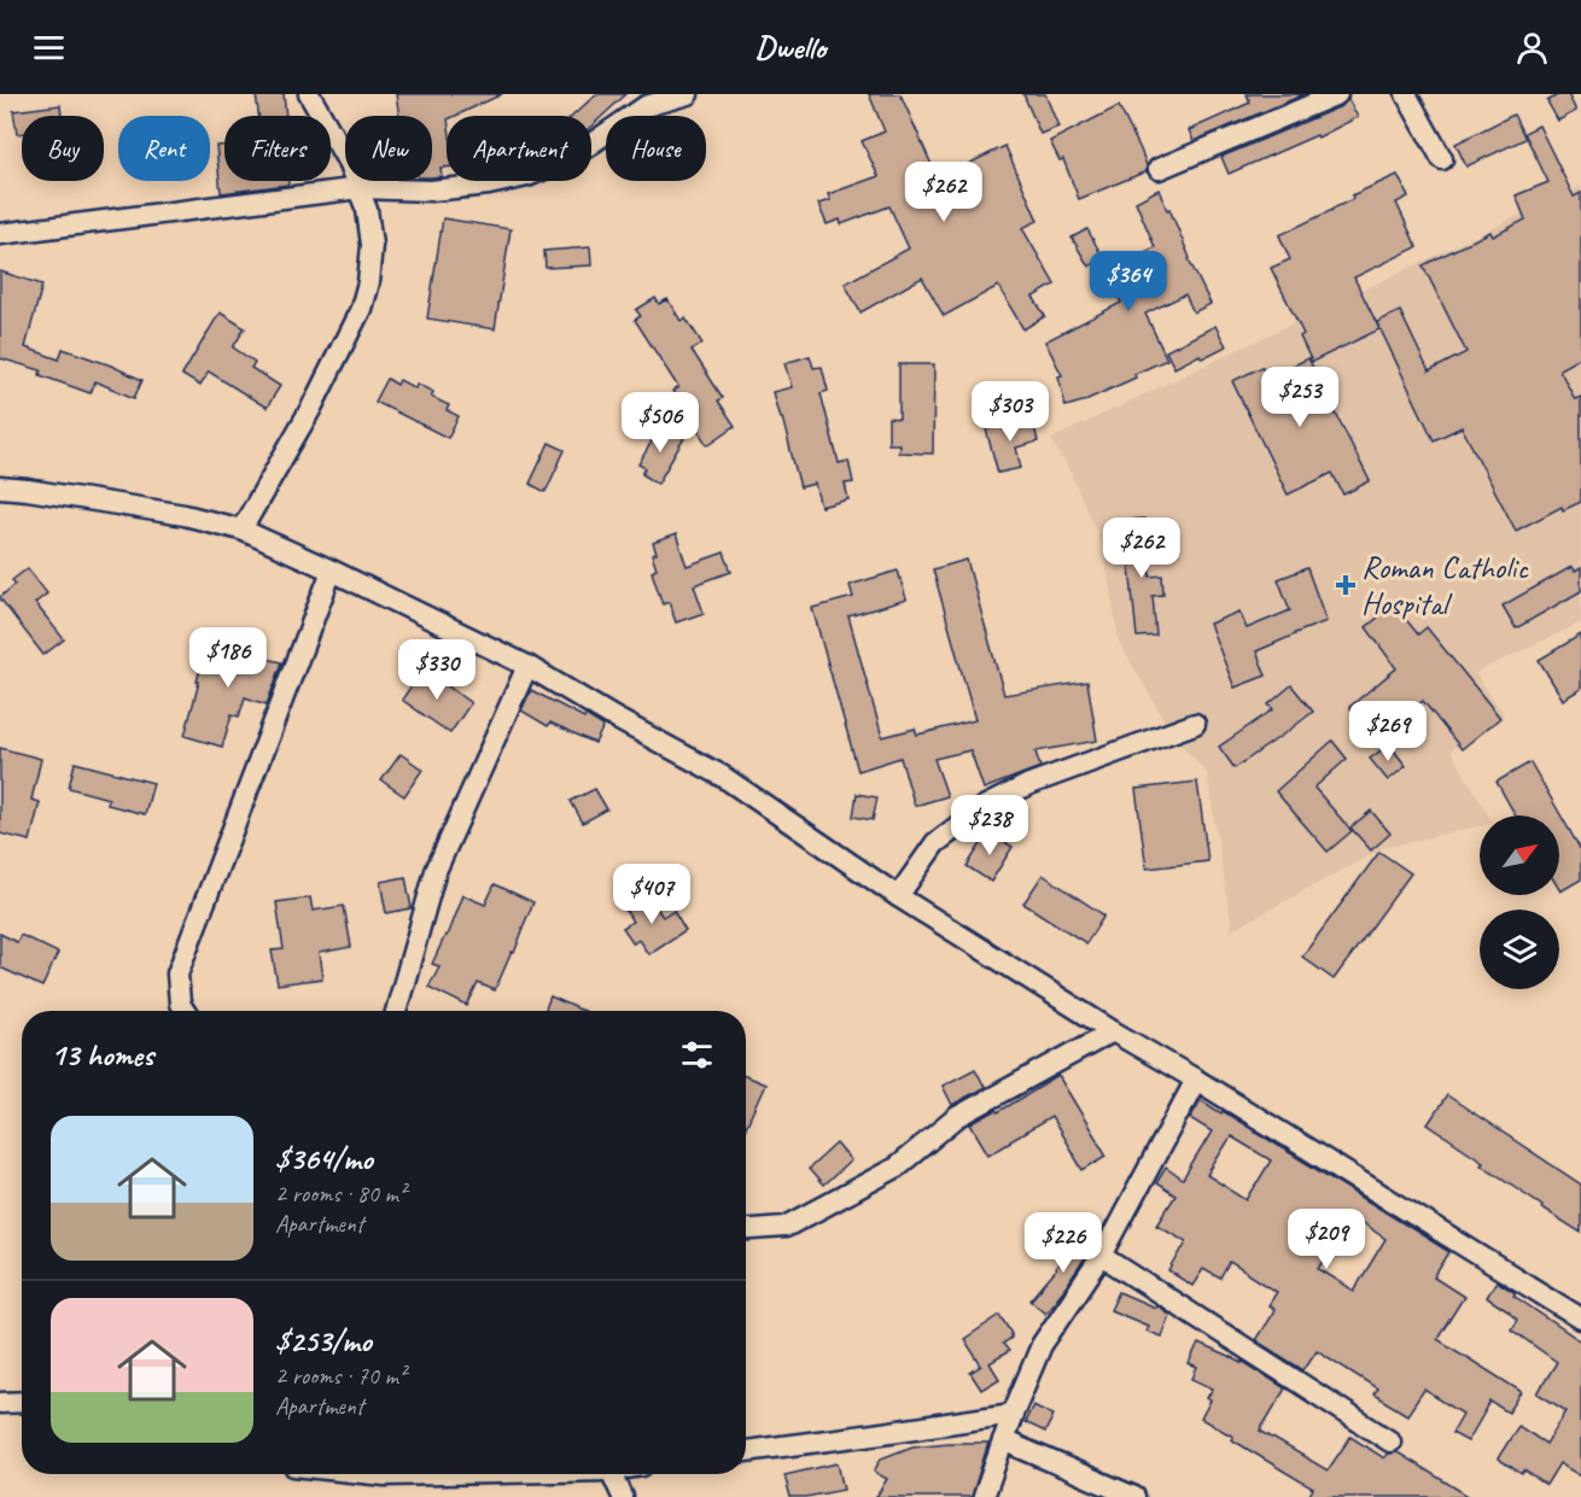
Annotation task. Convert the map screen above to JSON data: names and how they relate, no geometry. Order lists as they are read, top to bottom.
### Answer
{
  "places": {
    "health": ["Roman Catholic Hospital"]
  },
  "north": "top right",
  "page": {
    "header": "Dwello",
    "chip": [
      "Buy",
      "Rent",
      "Filters",
      "New",
      "Apartment",
      "House"
    ],
    "price": [
      "$262",
      "$364",
      "$253",
      "$303",
      "$506",
      "$262",
      "$186",
      "$330",
      "$269",
      "$238",
      "$407",
      "$209",
      "$226"
    ],
    "heading": "13 homes",
    "list": [
      {
        "name": "$364/mo",
        "note": "2 rooms · 80 m² · Apartment"
      },
      {
        "name": "$253/mo",
        "note": "2 rooms · 70 m² · Apartment"
      }
    ]
  }
}
